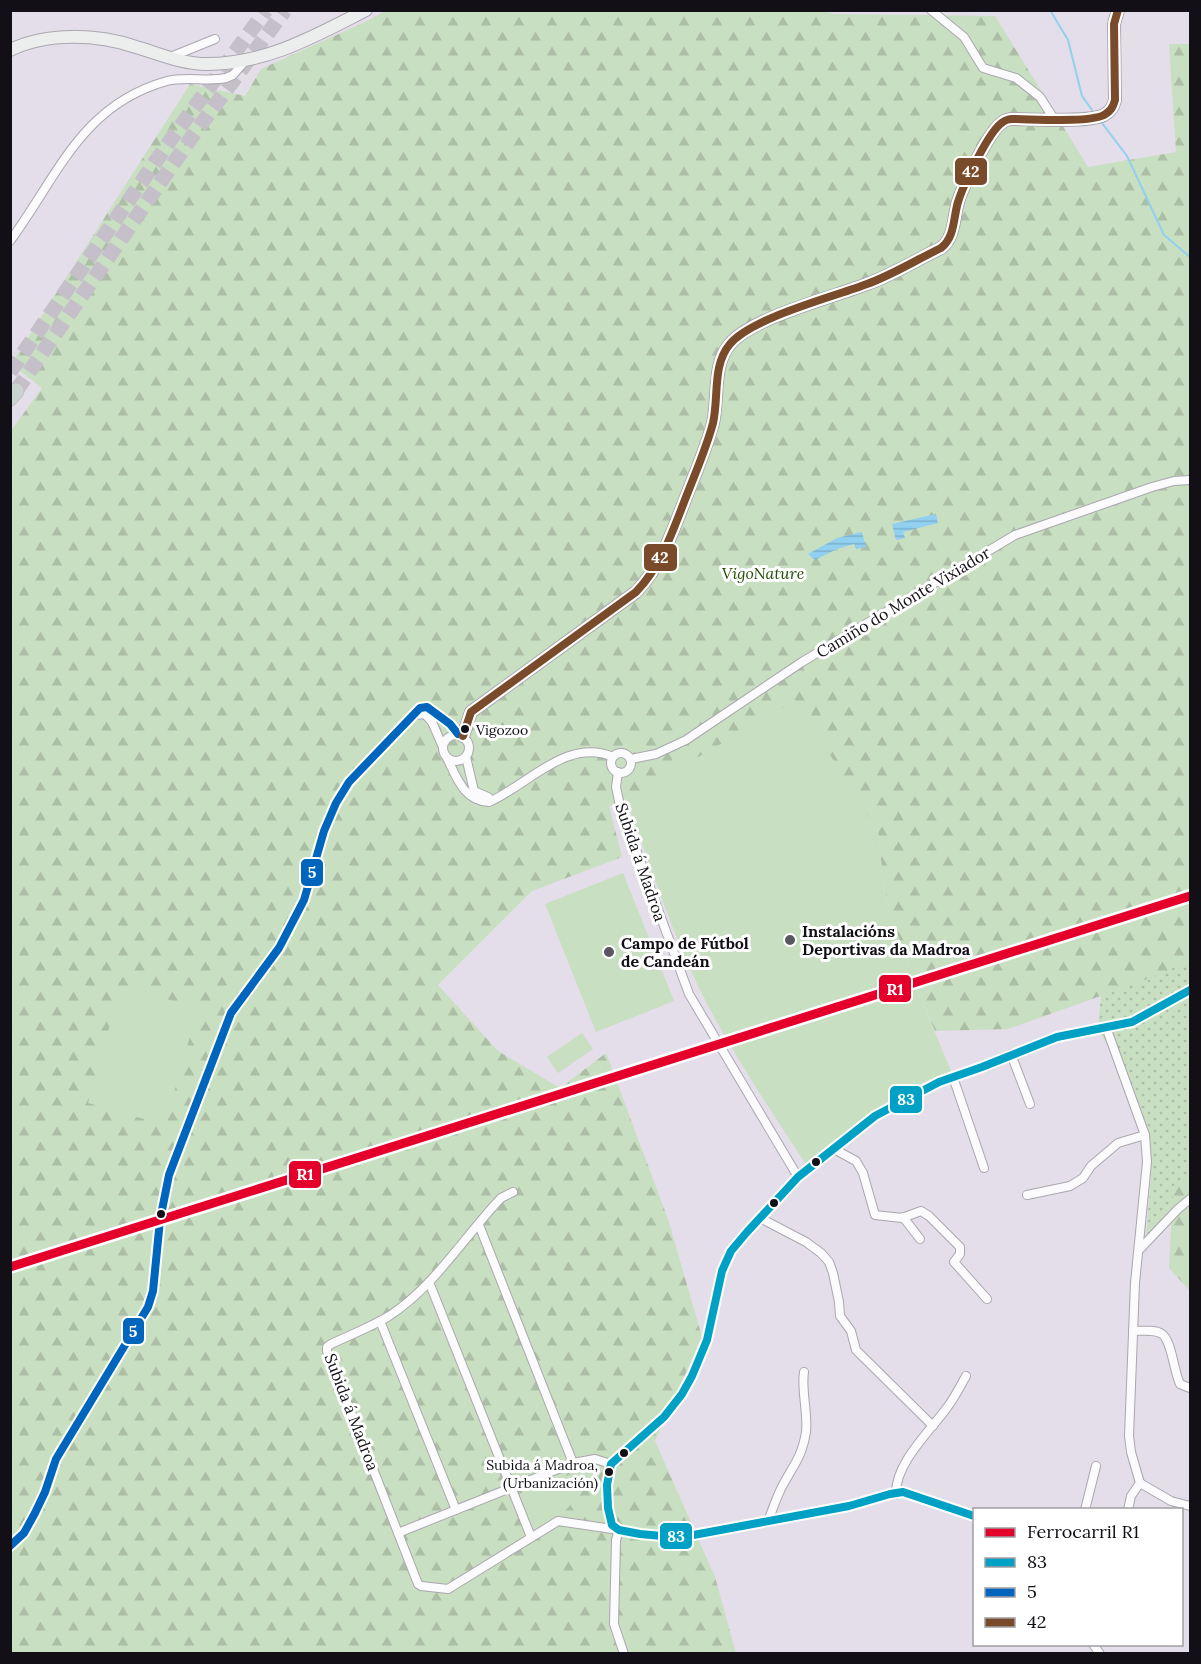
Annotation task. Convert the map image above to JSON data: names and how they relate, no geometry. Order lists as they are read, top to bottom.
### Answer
{
  "streets": {
    "street": ["Camiño do Monte Vixiador", "Subida á Madroa"]
  },
  "crossings": [
    ["Camiño do Monte Vixiador", "Subida á Madroa"]
  ],
  "parks": ["VigoNature"],
  "places": [
    "Vigozoo",
    "Instalacións Deportivas da Madroa",
    "Campo de Fútbol de Candeán",
    "Subida á Madroa, (Urbanización)"
  ],
  "lines": [
    "transit line 42",
    "transit line 5",
    "rail line R1",
    "transit line 83"
  ],
  "legend": [
    "Ferrocarril R1",
    "83",
    "5",
    "42"
  ]
}
